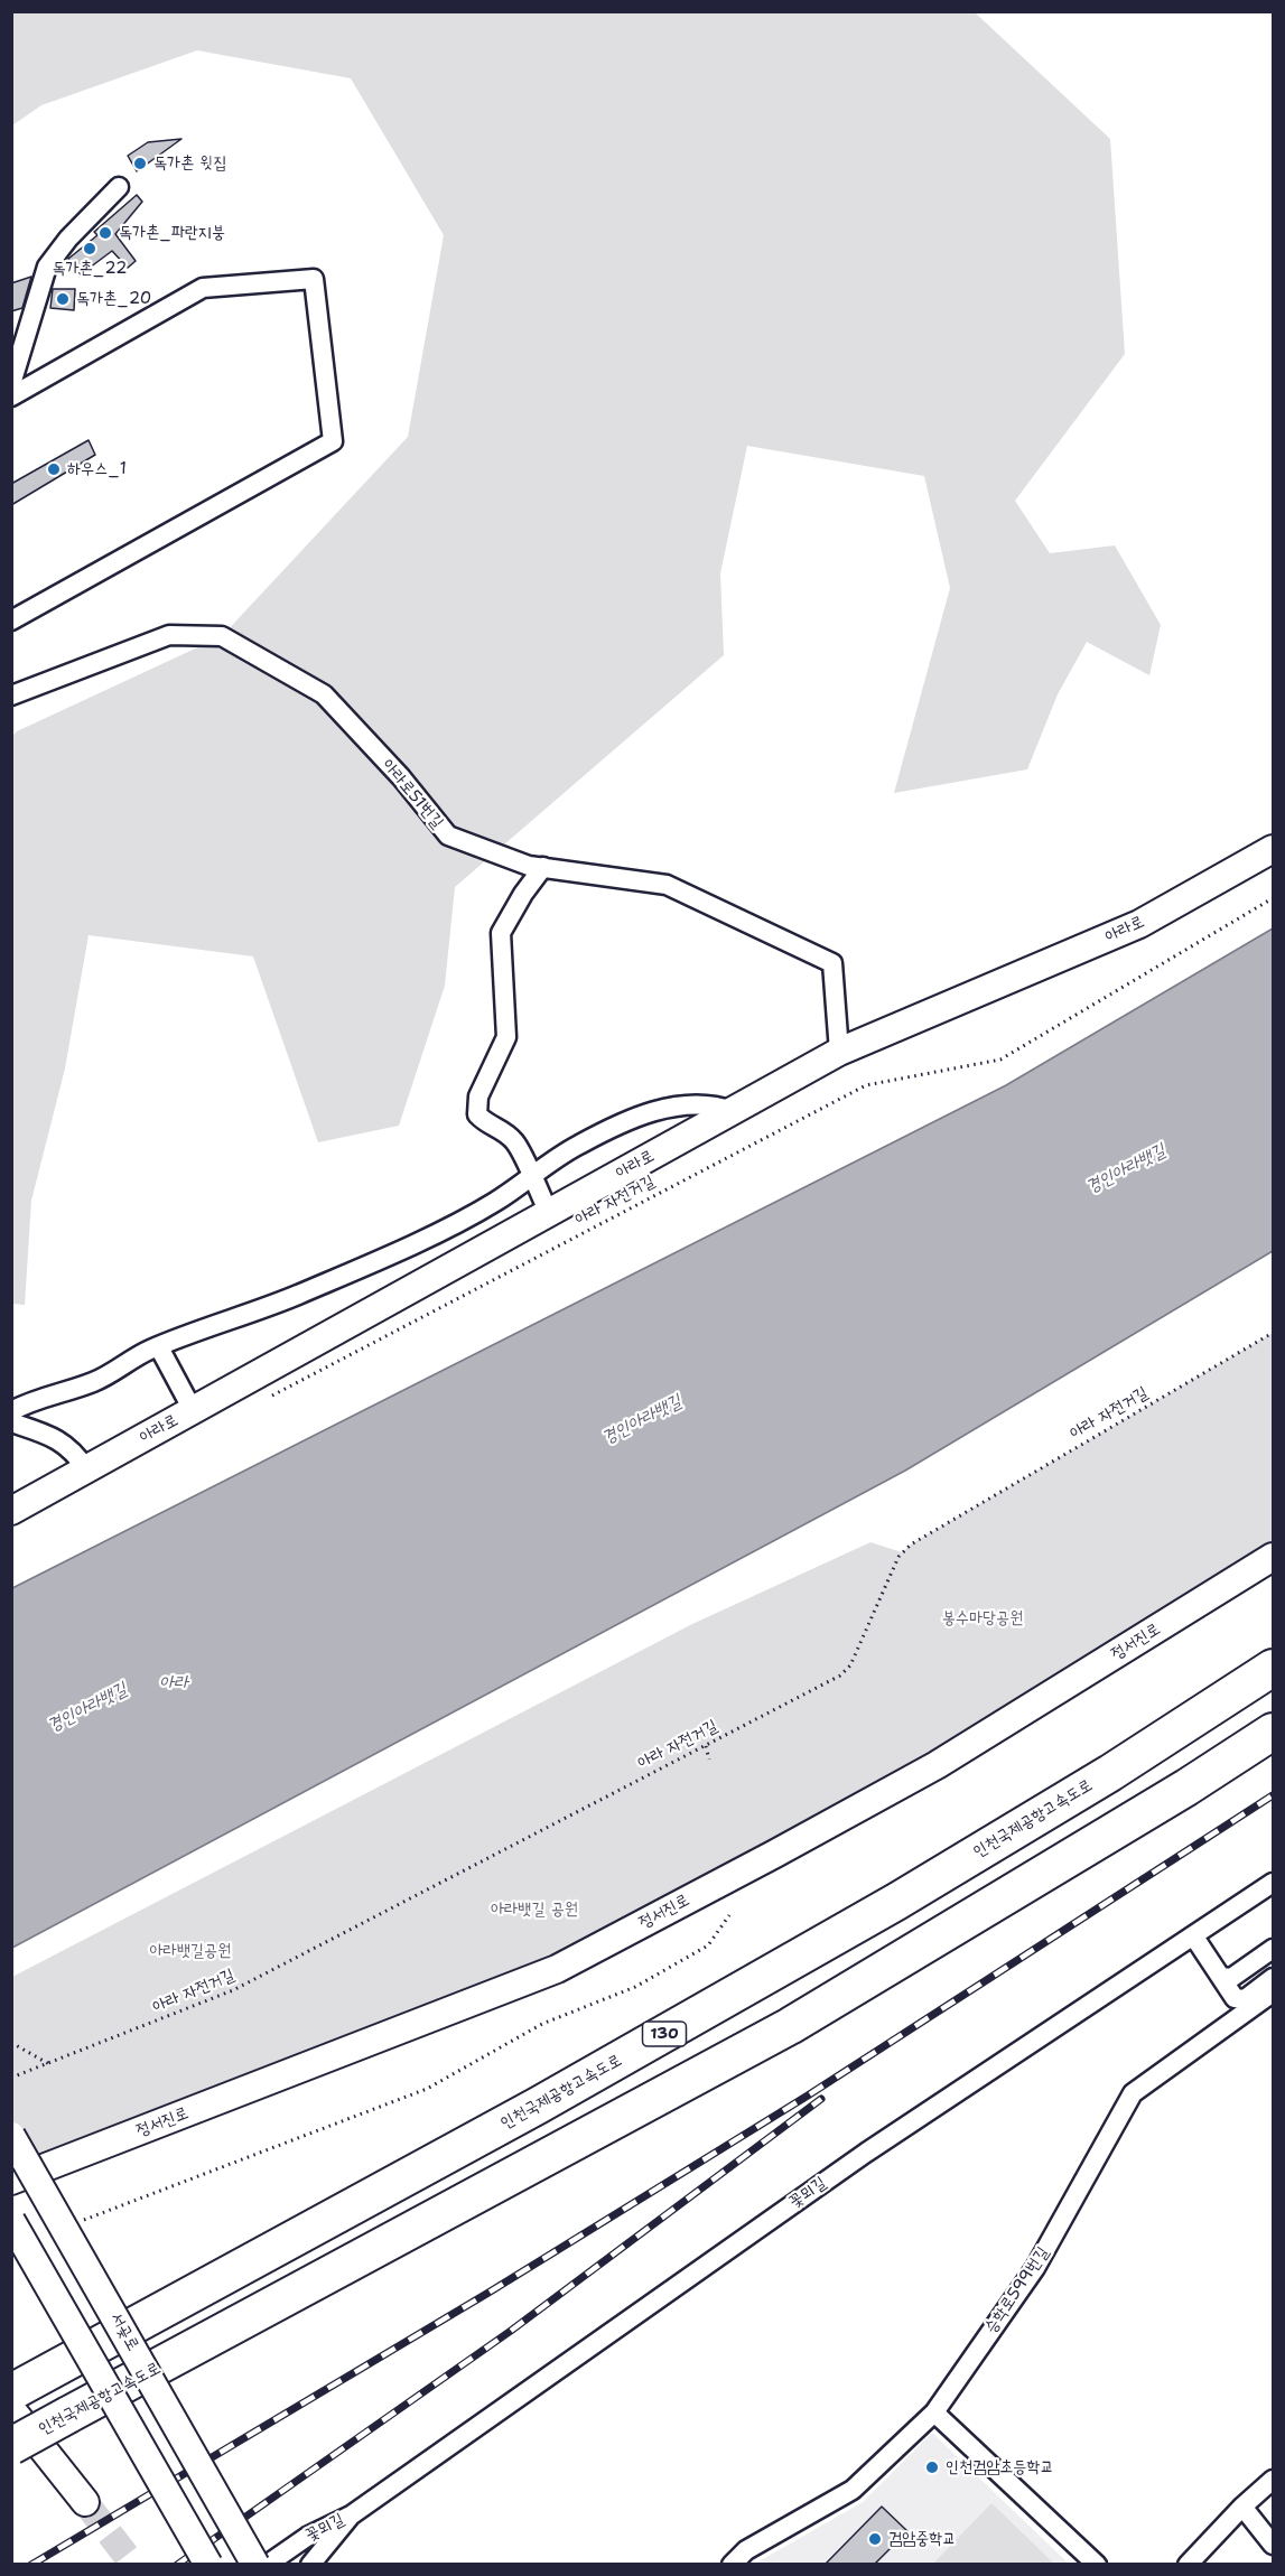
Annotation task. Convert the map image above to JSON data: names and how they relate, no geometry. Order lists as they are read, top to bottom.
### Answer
{
  "streets": {
    "highway": ["인천국제공항고속도로", "130"],
    "main road": ["아라로", "정서진로", "서곶로"],
    "street": ["아라로51번길", "꽃뫼길", "승학로599번길"],
    "path": ["아라 자전거길"]
  },
  "crossings": [
    ["아라로51번길", "아라로"]
  ],
  "water": ["경인아라뱃길", "아라"],
  "parks": ["봉수마당공원", "아라뱃길 공원", "아라뱃길공원"],
  "places": [
    "독가촌 윗집",
    "독가촌_파란지붕",
    "독가촌_22",
    "독가촌_20",
    "하우스_1",
    "인천검암초등학교",
    "검암중학교"
  ]
}
